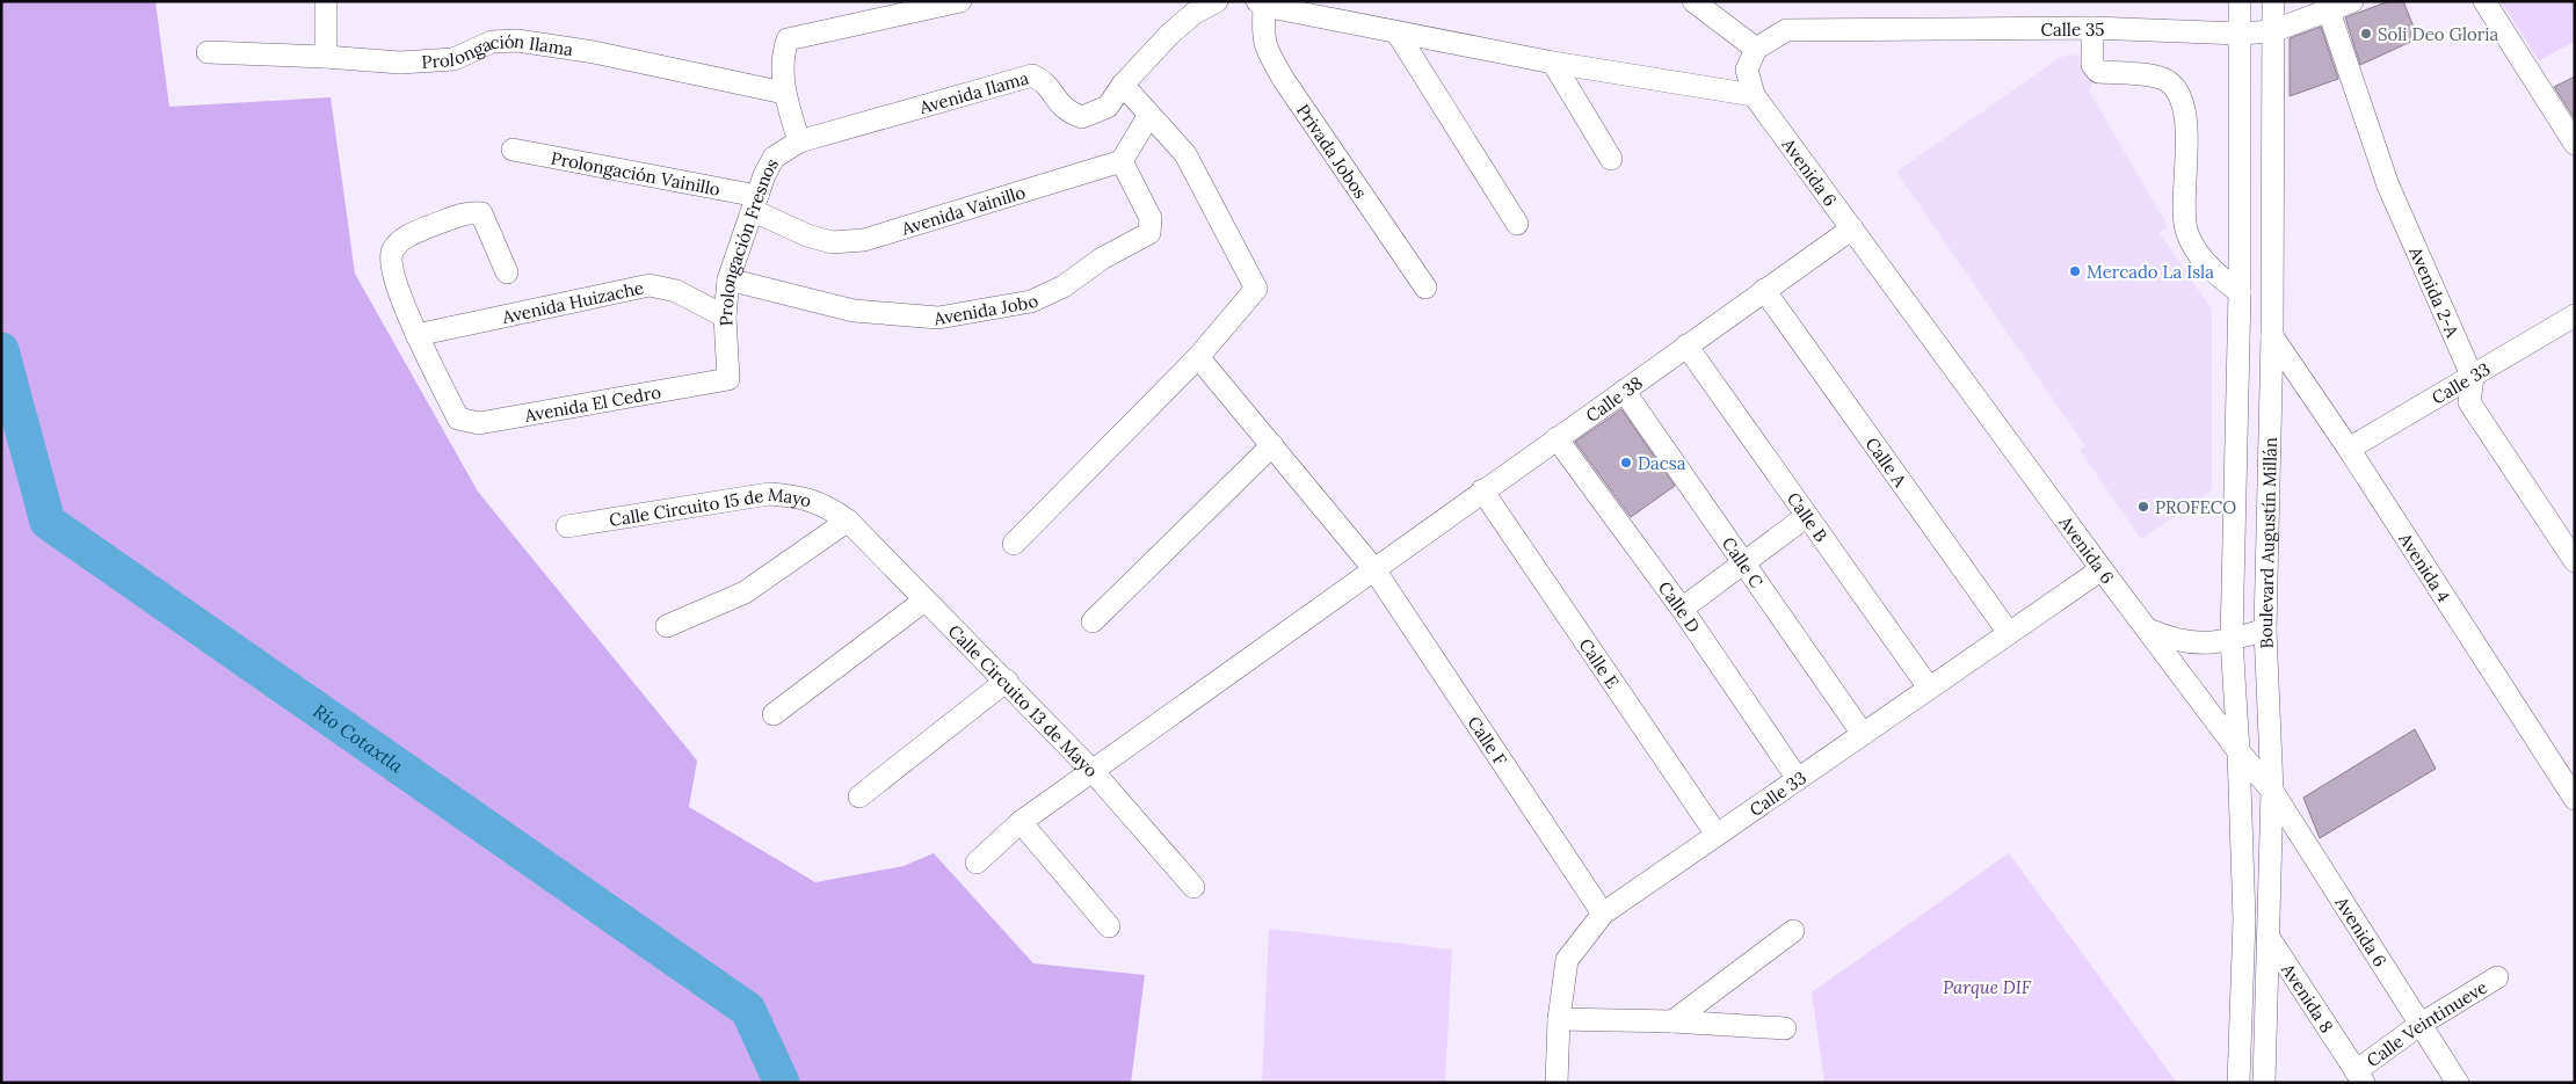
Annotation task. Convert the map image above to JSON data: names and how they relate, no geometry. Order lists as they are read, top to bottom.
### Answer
{
  "streets": {
    "street": [
      "Calle 35",
      "Prolongación Ilama",
      "Avenida Ilama",
      "Privada Jobos",
      "Avenida 6",
      "Prolongación Vainillo",
      "Avenida Vainillo",
      "Prolongación Fresnos",
      "Avenida 2-A",
      "Avenida Huizache",
      "Avenida Jobo",
      "Calle 33",
      "Calle 38",
      "Avenida El Cedro",
      "Calle A",
      "Calle Circuito 15 de Mayo",
      "Calle B",
      "Boulevard Augustín Millán",
      "Calle C",
      "Avenida 4",
      "Calle D",
      "Calle E",
      "Calle Circuito 13 de Mayo",
      "Calle F",
      "Avenida 8",
      "Calle Veintinueve"
    ]
  },
  "crossings": [
    ["Calle 35", "Avenida 6"],
    ["Calle 35", "Avenida 2-A"],
    ["Calle 35", "Boulevard Augustín Millán"],
    ["Prolongación Ilama", "Prolongación Fresnos"],
    ["Avenida Ilama", "Prolongación Fresnos"],
    ["Avenida 6", "Calle 33"],
    ["Avenida 6", "Calle 38"],
    ["Avenida 6", "Boulevard Augustín Millán"],
    ["Avenida 6", "Calle Veintinueve"],
    ["Prolongación Vainillo", "Avenida Vainillo"],
    ["Prolongación Vainillo", "Prolongación Fresnos"],
    ["Avenida Vainillo", "Prolongación Fresnos"],
    ["Avenida Vainillo", "Avenida Jobo"],
    ["Prolongación Fresnos", "Avenida Huizache"],
    ["Prolongación Fresnos", "Avenida Jobo"],
    ["Prolongación Fresnos", "Avenida El Cedro"],
    ["Avenida 2-A", "Calle 33"],
    ["Avenida Huizache", "Avenida El Cedro"],
    ["Calle 33", "Calle A"],
    ["Calle 33", "Calle B"],
    ["Calle 33", "Calle C"],
    ["Calle 33", "Avenida 4"],
    ["Calle 33", "Calle D"],
    ["Calle 33", "Calle E"],
    ["Calle 33", "Calle F"],
    ["Calle 38", "Calle A"],
    ["Calle 38", "Calle B"],
    ["Calle 38", "Calle C"],
    ["Calle 38", "Calle D"],
    ["Calle 38", "Calle E"],
    ["Calle 38", "Calle Circuito 13 de Mayo"],
    ["Calle 38", "Calle F"],
    ["Calle Circuito 15 de Mayo", "Calle Circuito 13 de Mayo"],
    ["Boulevard Augustín Millán", "Avenida 4"],
    ["Boulevard Augustín Millán", "Avenida 8"],
    ["Avenida 8", "Calle Veintinueve"]
  ],
  "water": ["Río Cotaxtla"],
  "parks": ["Parque DIF"],
  "places": [
    "Soli Deo Gloria",
    "Mercado La Isla",
    "Dacsa",
    "PROFECO"
  ]
}
